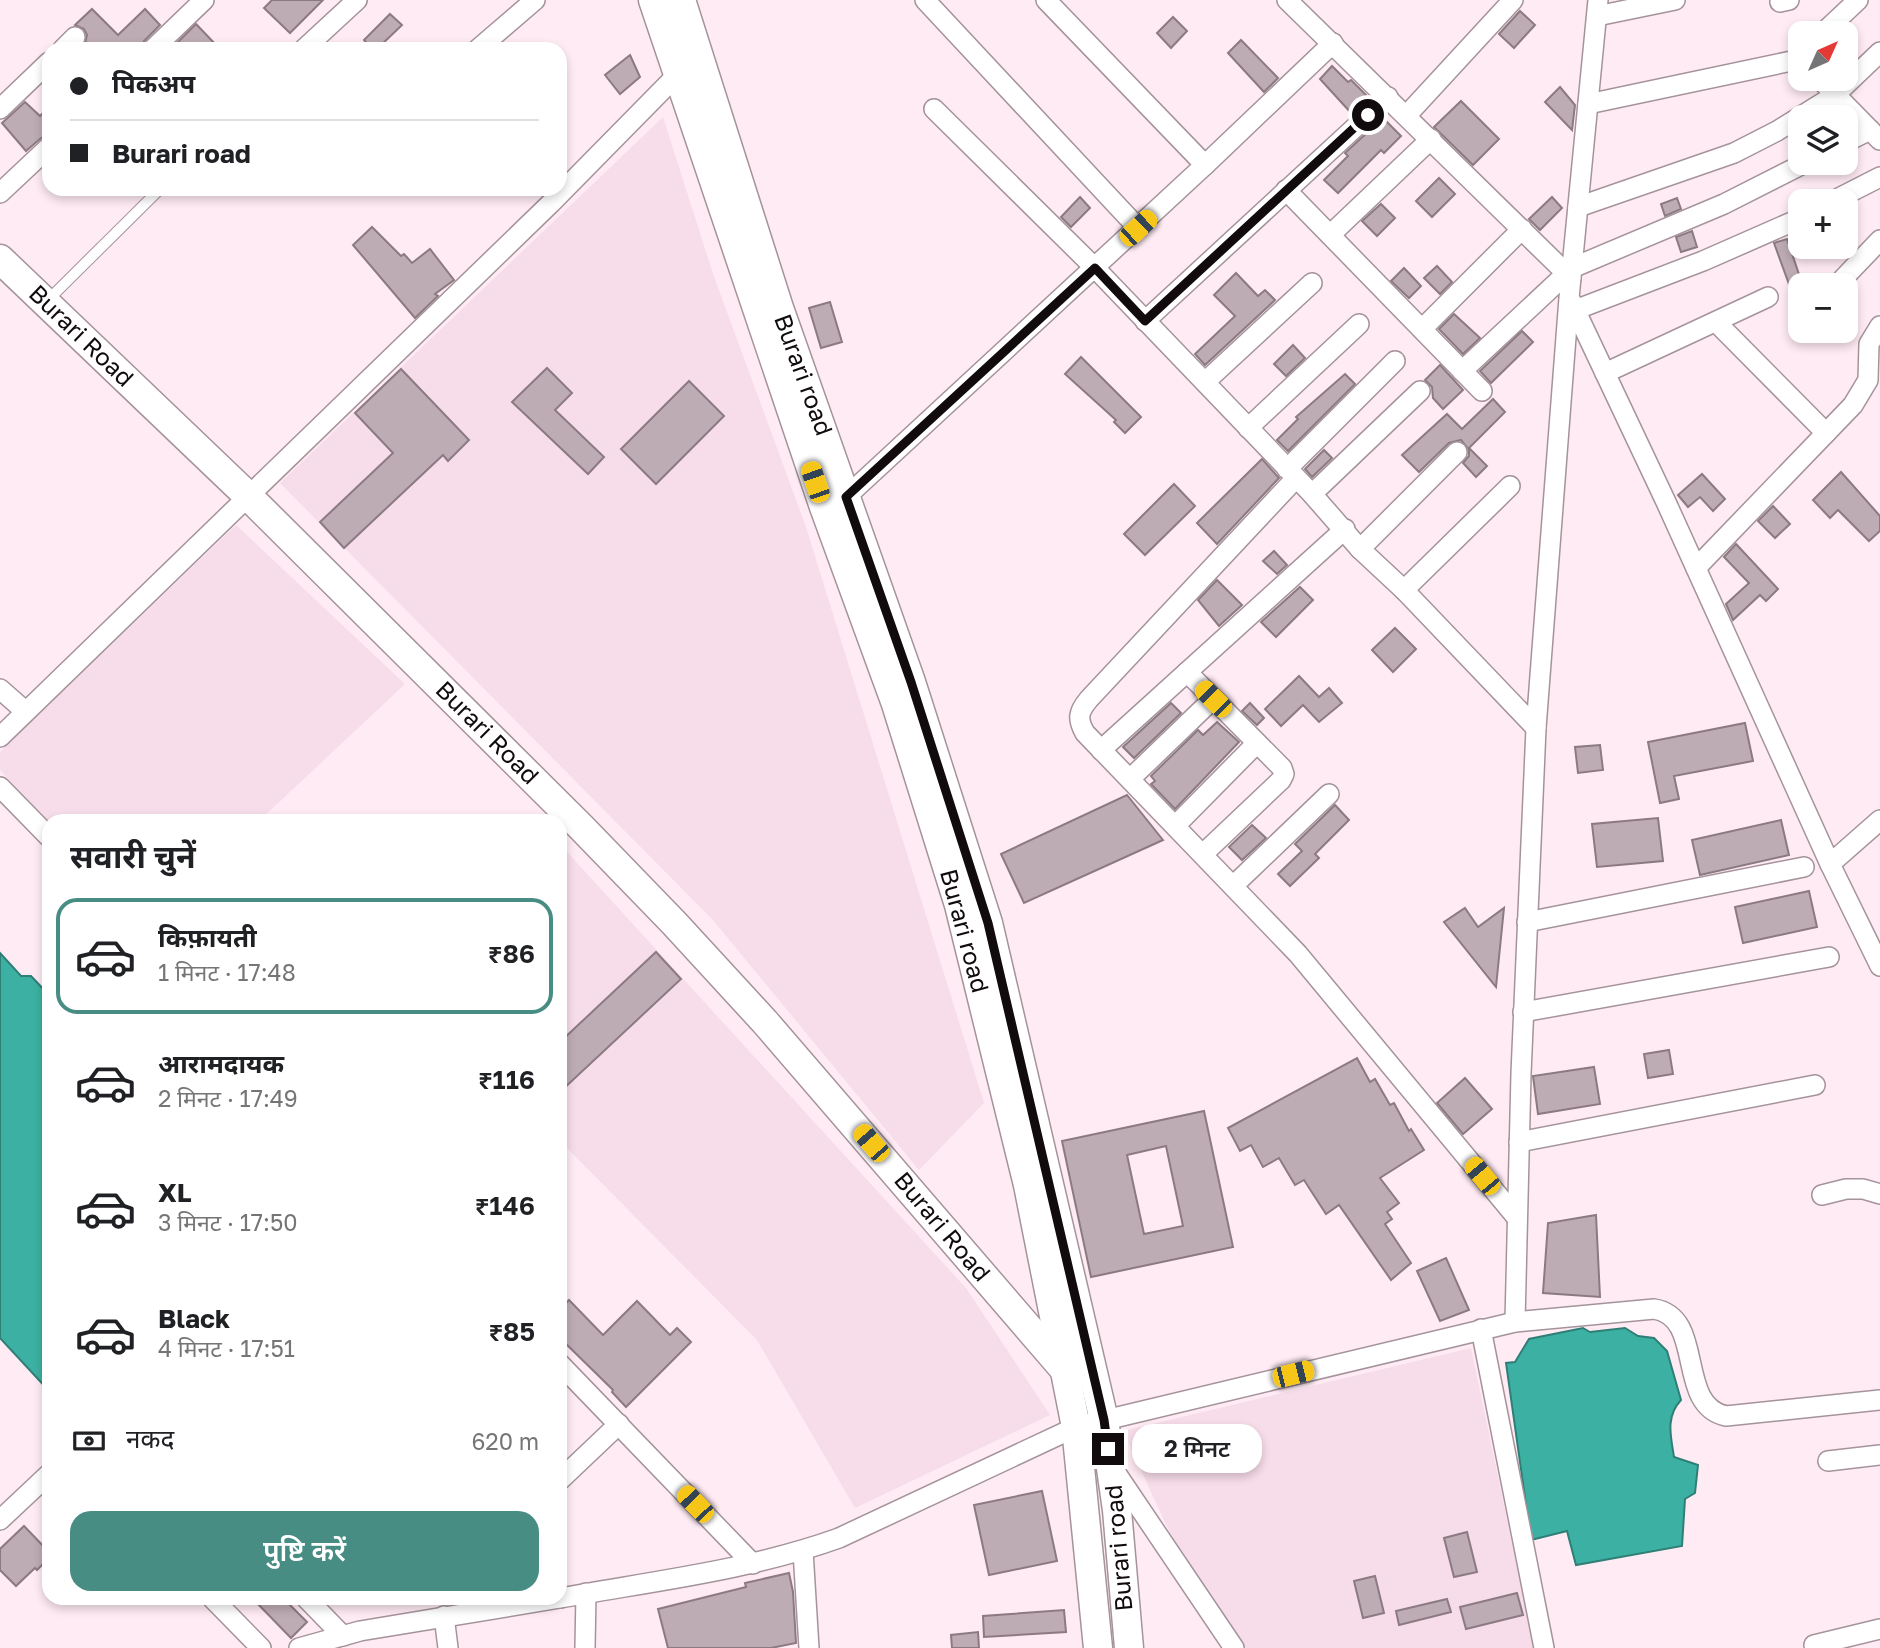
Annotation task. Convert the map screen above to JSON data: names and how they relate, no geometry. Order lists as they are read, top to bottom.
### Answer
{
  "streets": {
    "main road": ["Burari Road", "Burari road"]
  },
  "crossings": [
    ["Burari Road", "Burari road"]
  ],
  "north": "top right",
  "page": {
    "map_buttons": ["+", "−"],
    "banner": ["पिकअप", "Burari road"],
    "heading": "सवारी चुनें",
    "list": [
      {
        "name": "किफ़ायती",
        "note": "1 मिनट · 17:48",
        "value": "₹86"
      },
      {
        "name": "आरामदायक",
        "note": "2 मिनट · 17:49",
        "value": "₹116"
      },
      {
        "name": "XL",
        "note": "3 मिनट · 17:50",
        "value": "₹146"
      },
      {
        "name": "Black",
        "note": "4 मिनट · 17:51",
        "value": "₹85"
      }
    ],
    "pay": ["नकद", "620 m"],
    "bubble": "2 मिनट",
    "buttons": "पुष्टि करें"
  }
}
